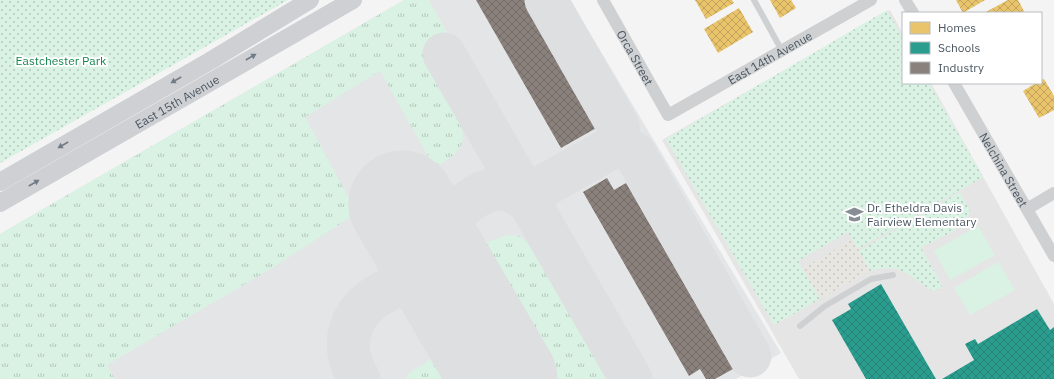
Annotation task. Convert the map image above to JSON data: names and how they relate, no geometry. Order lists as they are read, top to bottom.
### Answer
{
  "streets": {
    "main road": ["East 15th Avenue"],
    "street": ["Orca Street", "East 14th Avenue", "Nelchina Street"]
  },
  "crossings": [
    ["Orca Street", "East 14th Avenue"]
  ],
  "parks": ["Eastchester Park"],
  "places": {
    "school or university": ["Dr. Etheldra Davis Fairview Elementary"]
  },
  "legend": ["Homes", "Schools", "Industry"]
}
